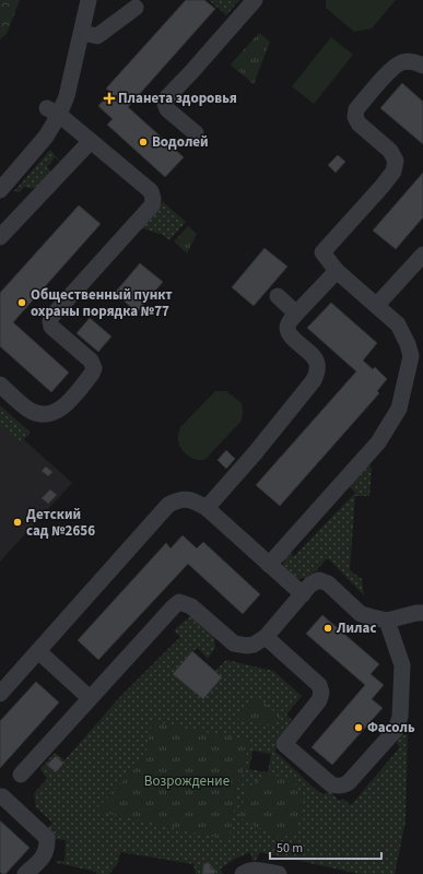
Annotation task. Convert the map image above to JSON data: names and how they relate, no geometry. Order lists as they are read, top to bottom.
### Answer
{
  "parks": ["Возрождение"],
  "places": {
    "health": ["Планета здоровья"],
    "other": [
      "Водолей",
      "Общественный пункт охраны порядка №77",
      "Детский сад №2656",
      "Лилас",
      "Фасоль"
    ]
  },
  "scale_bar": "50 m"
}
